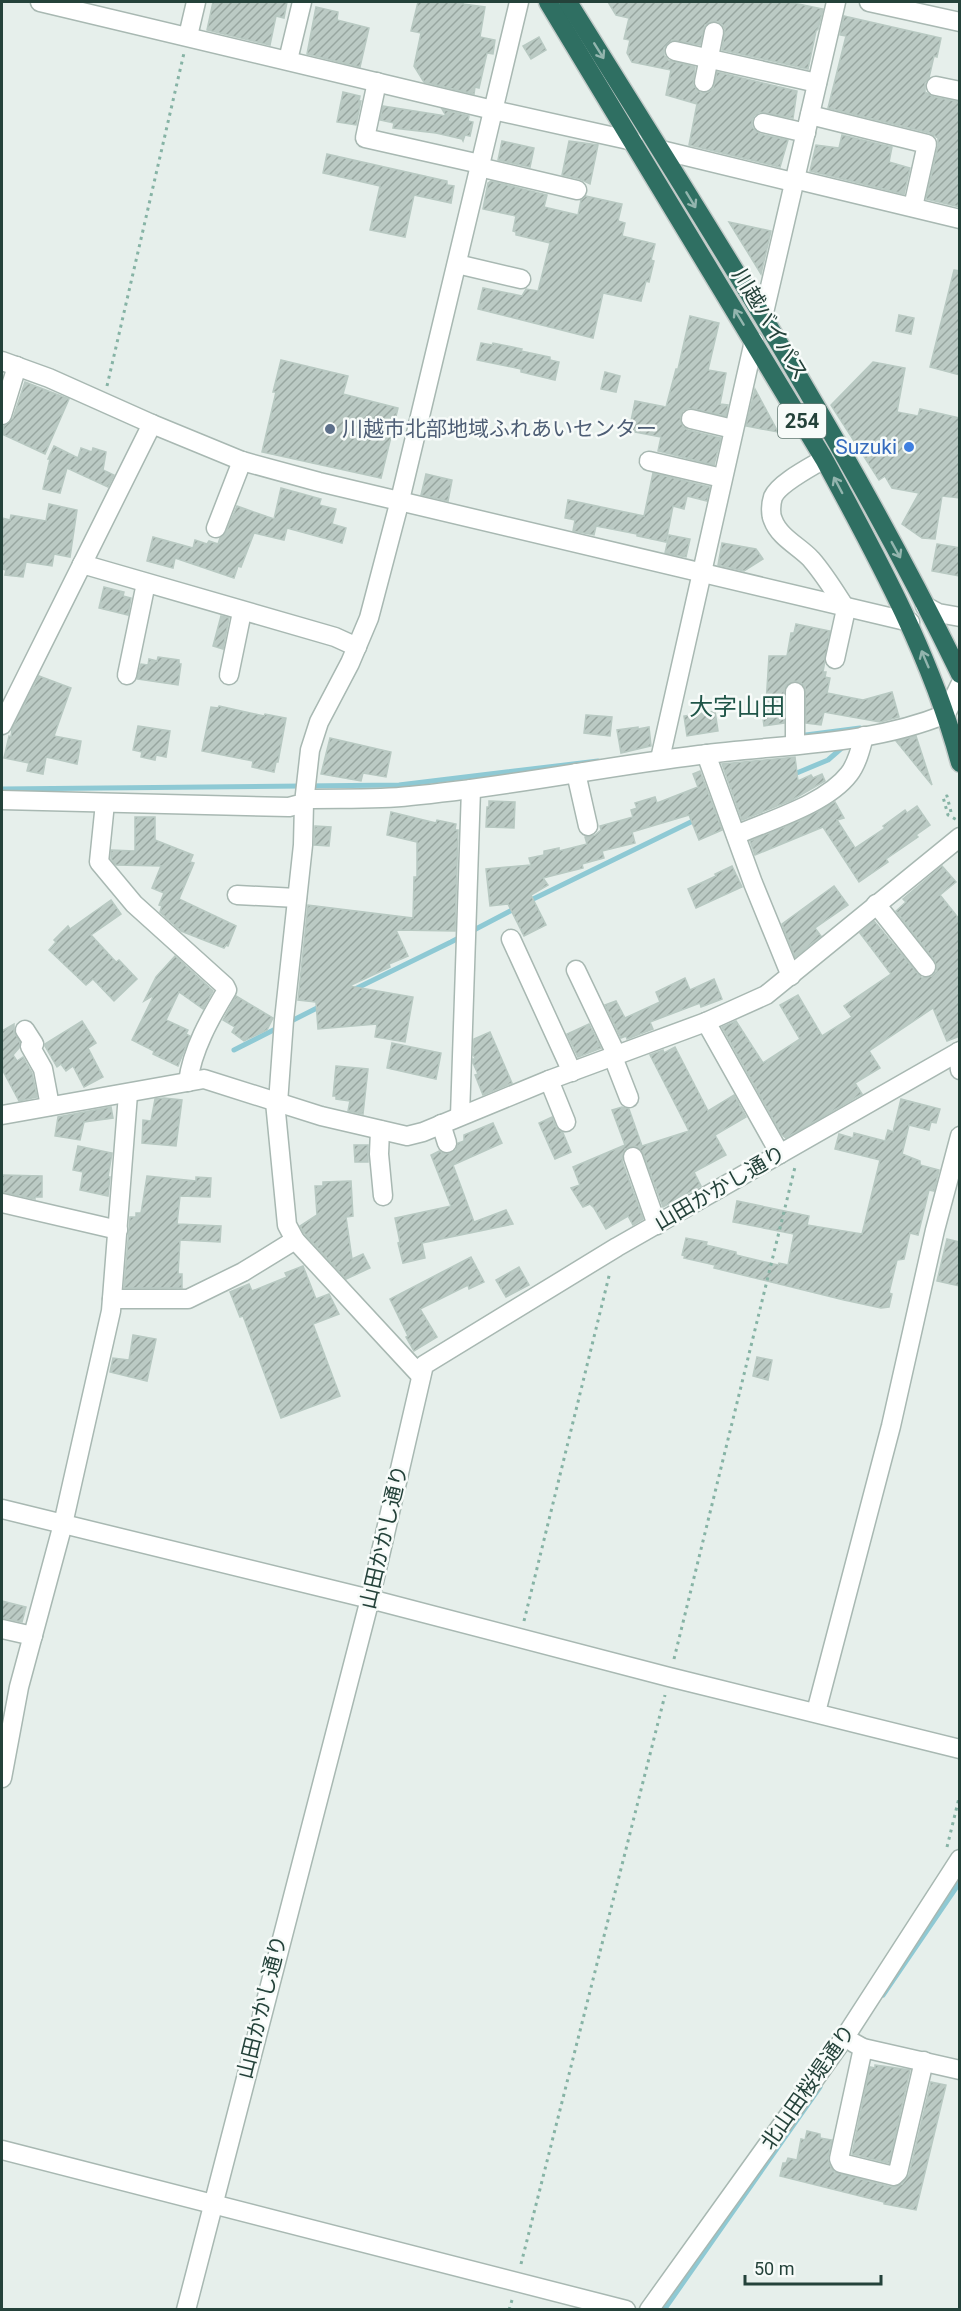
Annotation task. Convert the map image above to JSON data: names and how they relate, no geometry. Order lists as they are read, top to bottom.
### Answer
{
  "streets": {
    "highway": ["川越バイパス", "254"],
    "street": ["山田かかし通り", "北山田桜堤通り"]
  },
  "crossings": [
    ["川越バイパス", "254"]
  ],
  "districts": ["大字山田"],
  "places": ["川越市北部地域ふれあいセンター", "Suzuki"],
  "scale_bar": "50 m"
}
